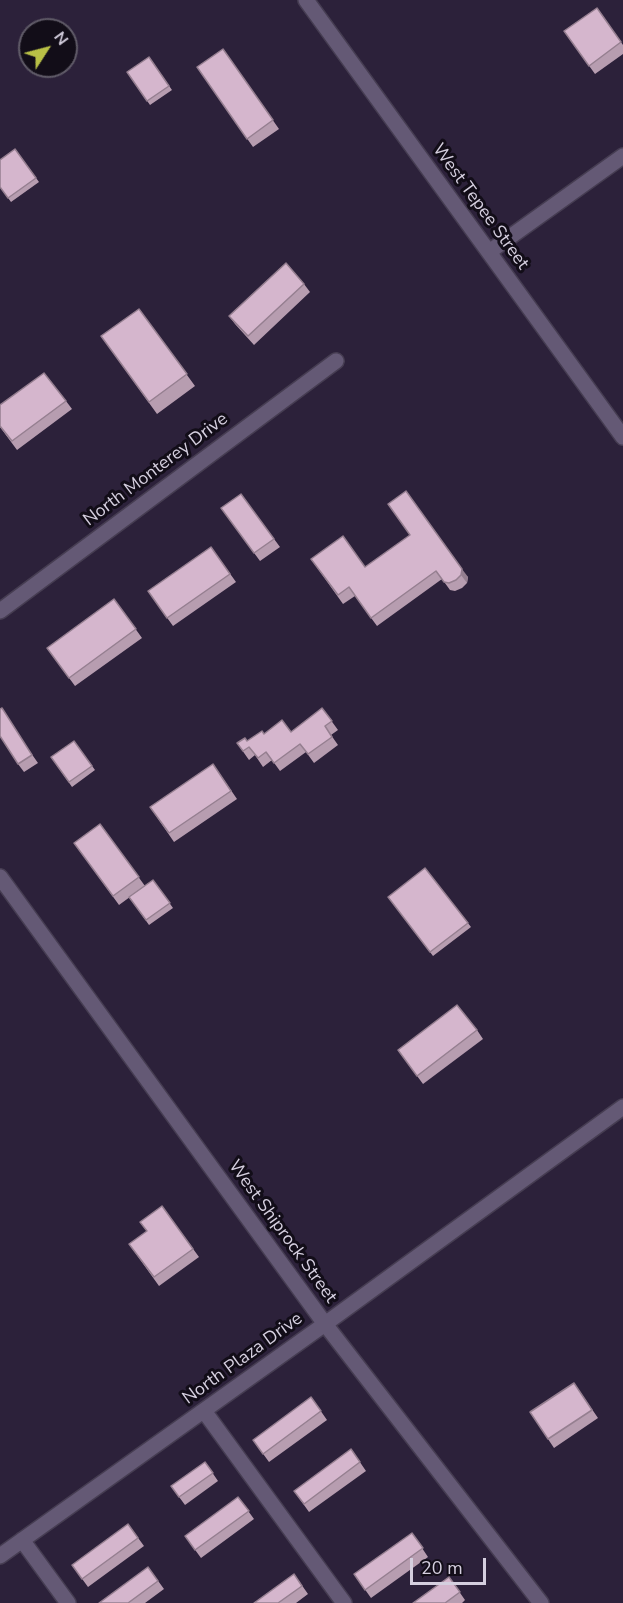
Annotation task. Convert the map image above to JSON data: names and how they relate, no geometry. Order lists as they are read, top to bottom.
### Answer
{
  "streets": {
    "street": [
      "West Tepee Street",
      "North Monterey Drive",
      "West Shiprock Street",
      "North Plaza Drive"
    ]
  },
  "crossings": [
    ["West Shiprock Street", "North Plaza Drive"]
  ],
  "scale_bar": "20 m",
  "north": "top right"
}
